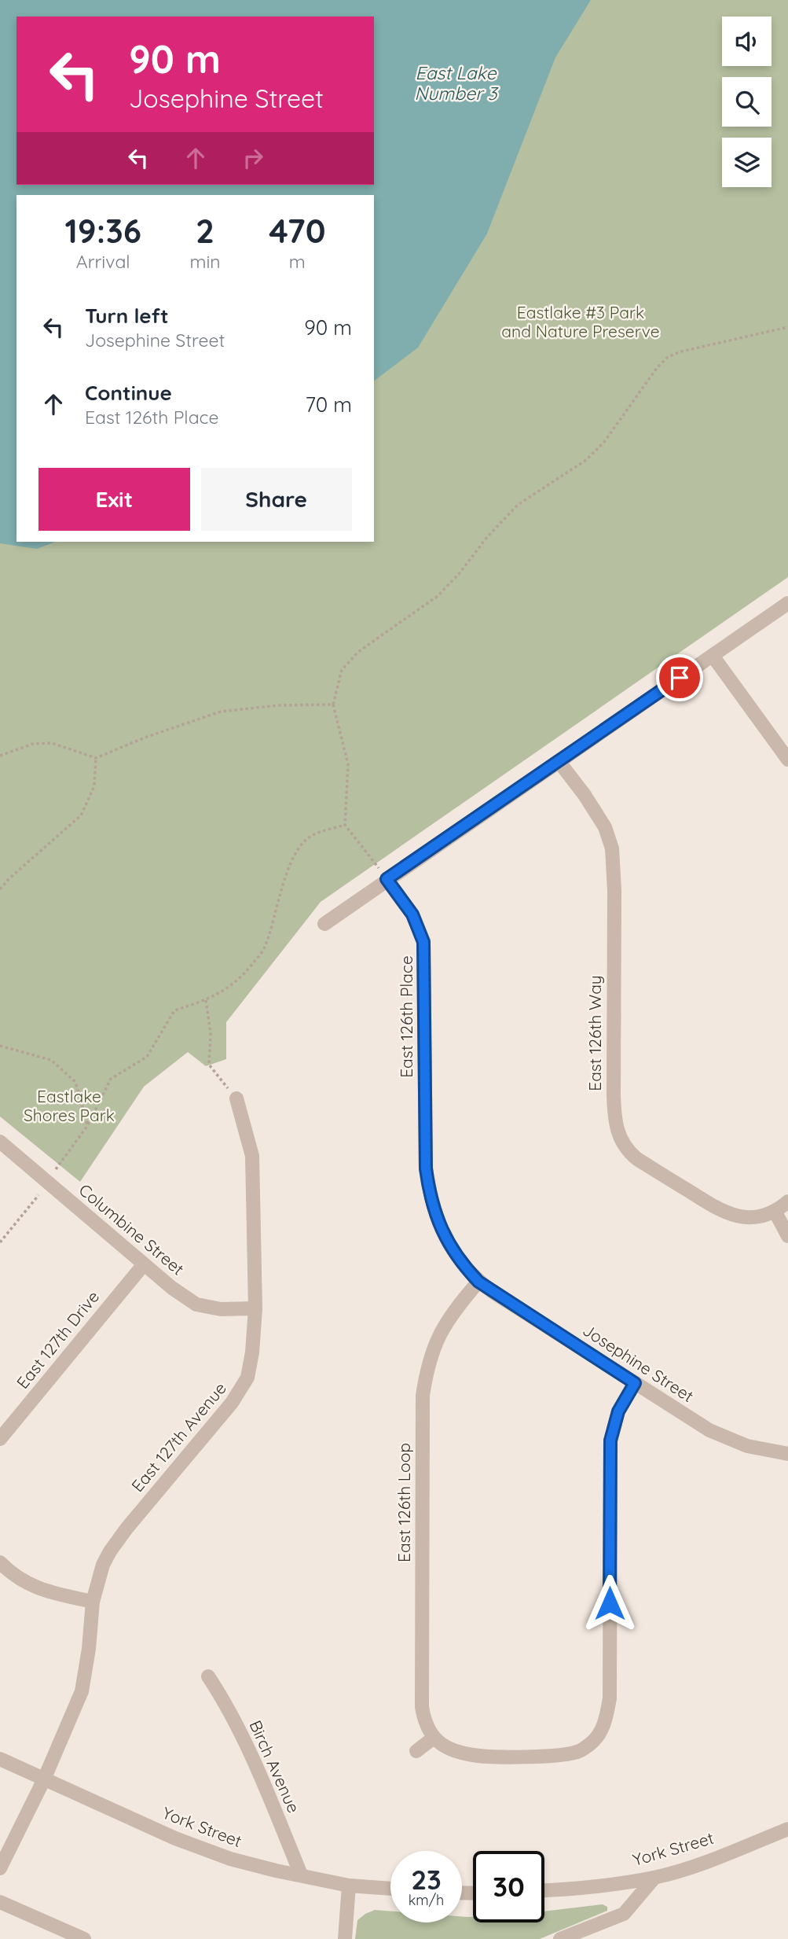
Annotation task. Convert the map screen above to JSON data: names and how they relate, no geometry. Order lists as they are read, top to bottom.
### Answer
{
  "streets": {
    "street": [
      "East 126th Place",
      "East 126th Way",
      "Columbine Street",
      "East 127th Drive",
      "Josephine Street",
      "East 127th Avenue",
      "East 126th Loop",
      "Birch Avenue",
      "York Street"
    ]
  },
  "crossings": [
    ["East 126th Place", "Josephine Street"],
    ["East 126th Place", "East 126th Loop"],
    ["Columbine Street", "East 127th Drive"],
    ["Columbine Street", "East 127th Avenue"],
    ["Josephine Street", "East 126th Loop"],
    ["East 127th Avenue", "York Street"],
    ["Birch Avenue", "York Street"]
  ],
  "water": ["East Lake Number 3"],
  "parks": ["Eastlake #3 Park and Nature Preserve", "Eastlake Shores Park"],
  "page": {
    "turn": ["90 m", "Josephine Street"],
    "eta": [
      "19:36",
      "Arrival",
      "2",
      "min",
      "470",
      "m"
    ],
    "list": [
      {
        "name": "Turn left",
        "note": "Josephine Street",
        "value": "90 m"
      },
      {
        "name": "Continue",
        "note": "East 126th Place",
        "value": "70 m"
      }
    ],
    "buttons": ["Exit", "Share"],
    "speed": "23 km/h",
    "limit": "30"
  }
}
